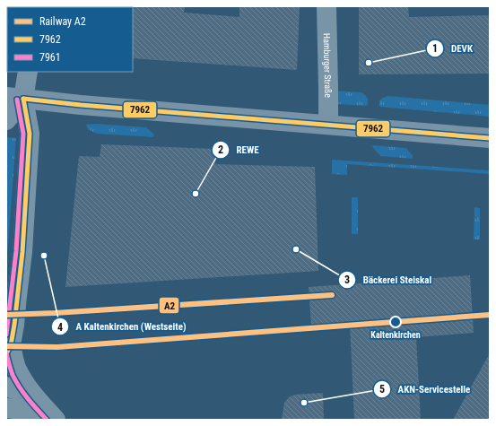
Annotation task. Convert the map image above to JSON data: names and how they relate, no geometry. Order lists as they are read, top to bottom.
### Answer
{
  "streets": {
    "street": ["Hamburger Straße"]
  },
  "places": [
    "DEVK",
    "REWE",
    "Bäckerei Steiskal",
    "A Kaltenkirchen (Westseite)",
    "Kaltenkirchen",
    "AKN-Servicestelle"
  ],
  "lines": ["transit line 7962", "transit line 7961", "rail line A2"],
  "legend": ["Railway A2", "7962", "7961"]
}
